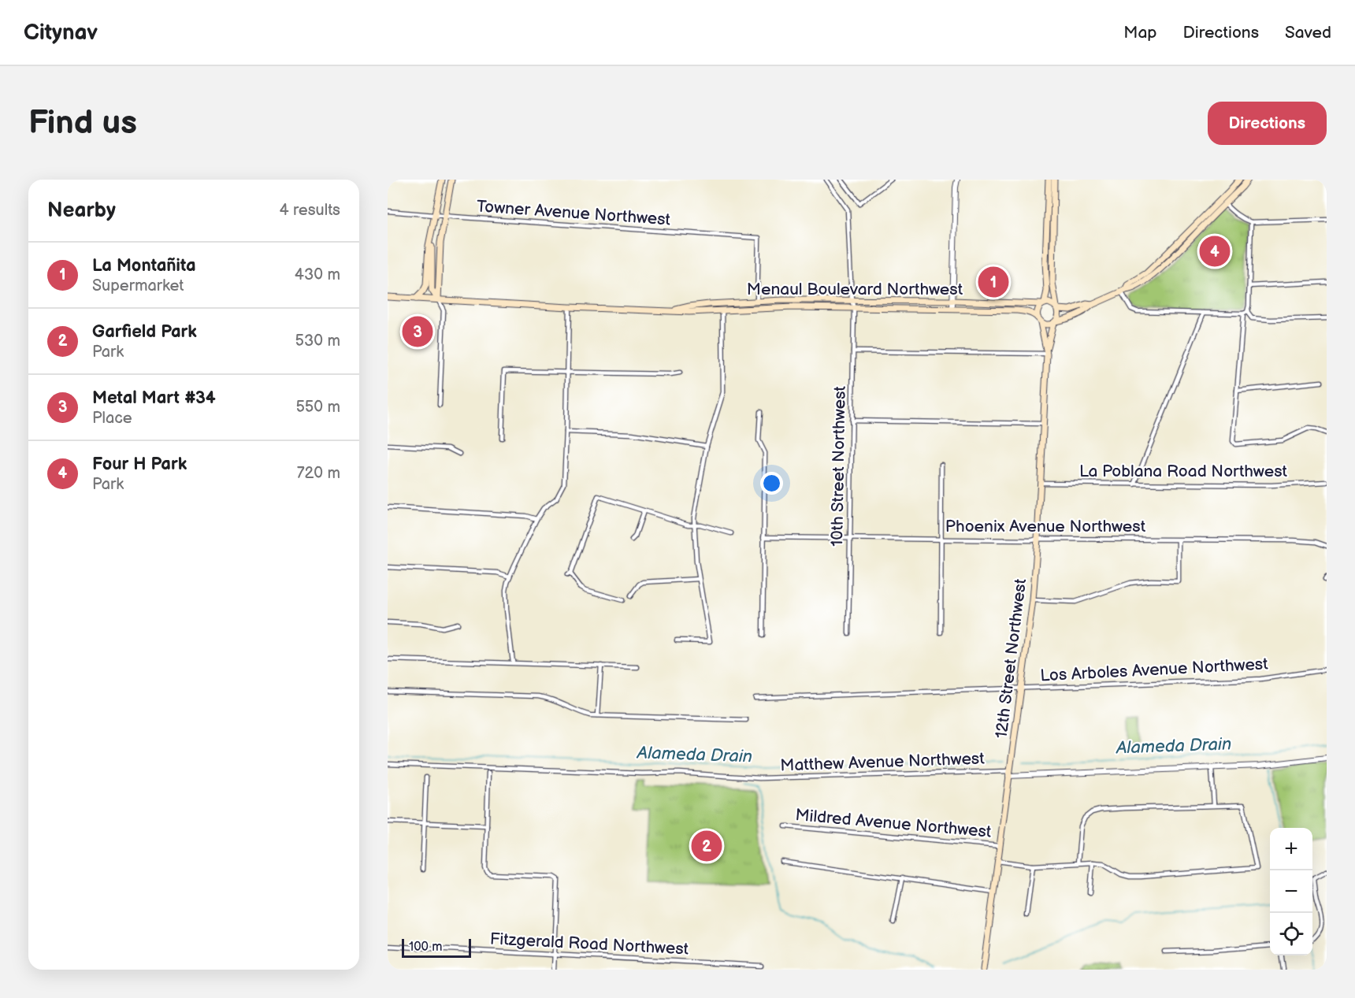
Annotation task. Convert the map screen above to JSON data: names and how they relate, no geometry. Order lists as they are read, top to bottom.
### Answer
{
  "streets": {
    "main road": ["Menaul Boulevard Northwest", "12th Street Northwest"],
    "street": [
      "Towner Avenue Northwest",
      "10th Street Northwest",
      "La Poblana Road Northwest",
      "Phoenix Avenue Northwest",
      "Los Arboles Avenue Northwest",
      "Matthew Avenue Northwest",
      "Mildred Avenue Northwest",
      "Fitzgerald Road Northwest"
    ]
  },
  "crossings": [
    ["Towner Avenue Northwest", "Menaul Boulevard Northwest"],
    ["Menaul Boulevard Northwest", "10th Street Northwest"],
    ["Menaul Boulevard Northwest", "12th Street Northwest"],
    ["10th Street Northwest", "Phoenix Avenue Northwest"],
    ["La Poblana Road Northwest", "12th Street Northwest"],
    ["Phoenix Avenue Northwest", "12th Street Northwest"],
    ["12th Street Northwest", "Los Arboles Avenue Northwest"],
    ["12th Street Northwest", "Matthew Avenue Northwest"],
    ["12th Street Northwest", "Mildred Avenue Northwest"]
  ],
  "water": ["Alameda Drain"],
  "scale_bar": "100 m",
  "page": {
    "header": "Citynav",
    "nav": ["Map", "Directions", "Saved"],
    "buttons": "Directions",
    "title": "Find us",
    "heading": ["Nearby", "4 results"],
    "pins": [
      "4",
      "1",
      "3",
      "2"
    ],
    "list": [
      {
        "mark": "1",
        "name": "La Montañita",
        "note": "Supermarket",
        "value": "430 m"
      },
      {
        "mark": "2",
        "name": "Garfield Park",
        "note": "Park",
        "value": "530 m"
      },
      {
        "mark": "3",
        "name": "Metal Mart #34",
        "note": "Place",
        "value": "550 m"
      },
      {
        "mark": "4",
        "name": "Four H Park",
        "note": "Park",
        "value": "720 m"
      }
    ],
    "map_buttons": ["+", "−"],
    "scale": "100 m"
  }
}
